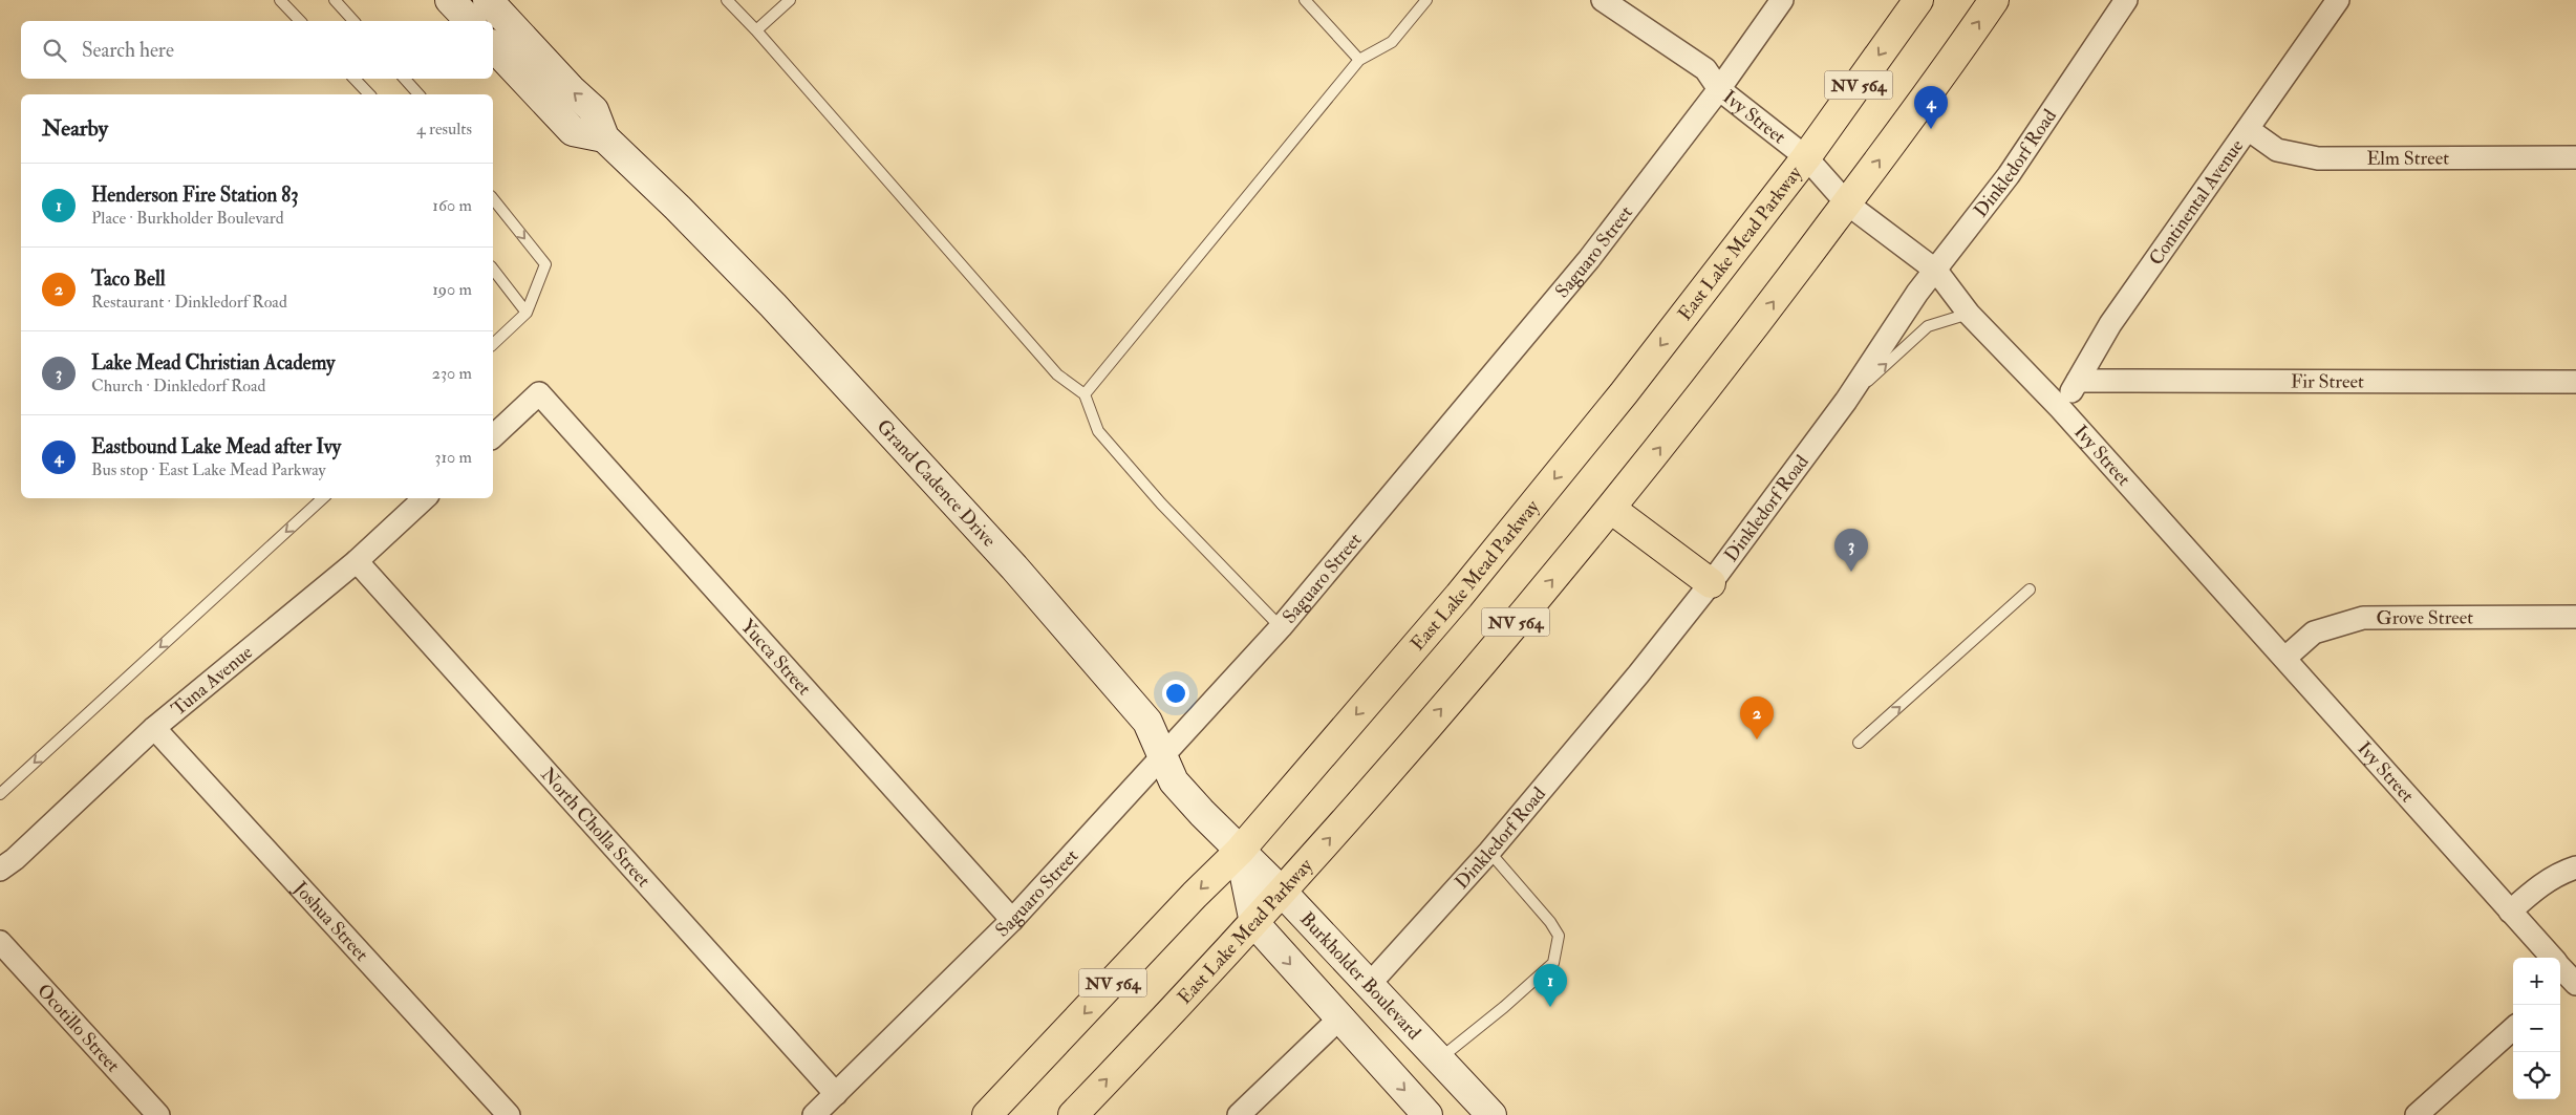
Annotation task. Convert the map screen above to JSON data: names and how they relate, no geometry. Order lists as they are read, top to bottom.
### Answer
{
  "streets": {
    "main road": [
      "NV 564",
      "East Lake Mead Parkway",
      "Grand Cadence Drive",
      "Burkholder Boulevard"
    ],
    "street": [
      "Ivy Street",
      "Elm Street",
      "Dinkledorf Road",
      "Continental Avenue",
      "Saguaro Street",
      "Fir Street",
      "Grove Street",
      "Yucca Street",
      "Tuna Avenue",
      "North Cholla Street",
      "Joshua Street",
      "Ocotillo Street"
    ]
  },
  "crossings": [
    ["Ivy Street", "Dinkledorf Road"],
    ["Ivy Street", "Continental Avenue"],
    ["Ivy Street", "East Lake Mead Parkway"],
    ["Ivy Street", "Saguaro Street"],
    ["Ivy Street", "Grove Street"],
    ["Elm Street", "Continental Avenue"],
    ["Dinkledorf Road", "Burkholder Boulevard"],
    ["Continental Avenue", "Fir Street"],
    ["East Lake Mead Parkway", "Grand Cadence Drive"],
    ["East Lake Mead Parkway", "Burkholder Boulevard"],
    ["Saguaro Street", "Grand Cadence Drive"],
    ["Saguaro Street", "Yucca Street"],
    ["Saguaro Street", "North Cholla Street"],
    ["Grand Cadence Drive", "Burkholder Boulevard"],
    ["Tuna Avenue", "North Cholla Street"],
    ["Tuna Avenue", "Joshua Street"]
  ],
  "page": {
    "search": "Search here",
    "pins": [
      "4",
      "3",
      "2",
      "1"
    ],
    "heading": ["Nearby", "4 results"],
    "list": [
      {
        "mark": "1",
        "name": "Henderson Fire Station 83",
        "note": "Place · Burkholder Boulevard",
        "value": "160 m"
      },
      {
        "mark": "2",
        "name": "Taco Bell",
        "note": "Restaurant · Dinkledorf Road",
        "value": "190 m"
      },
      {
        "mark": "3",
        "name": "Lake Mead Christian Academy",
        "note": "Church · Dinkledorf Road",
        "value": "230 m"
      },
      {
        "mark": "4",
        "name": "Eastbound Lake Mead after Ivy",
        "note": "Bus stop · East Lake Mead Parkway",
        "value": "310 m"
      }
    ],
    "map_buttons": ["+", "−"]
  }
}
